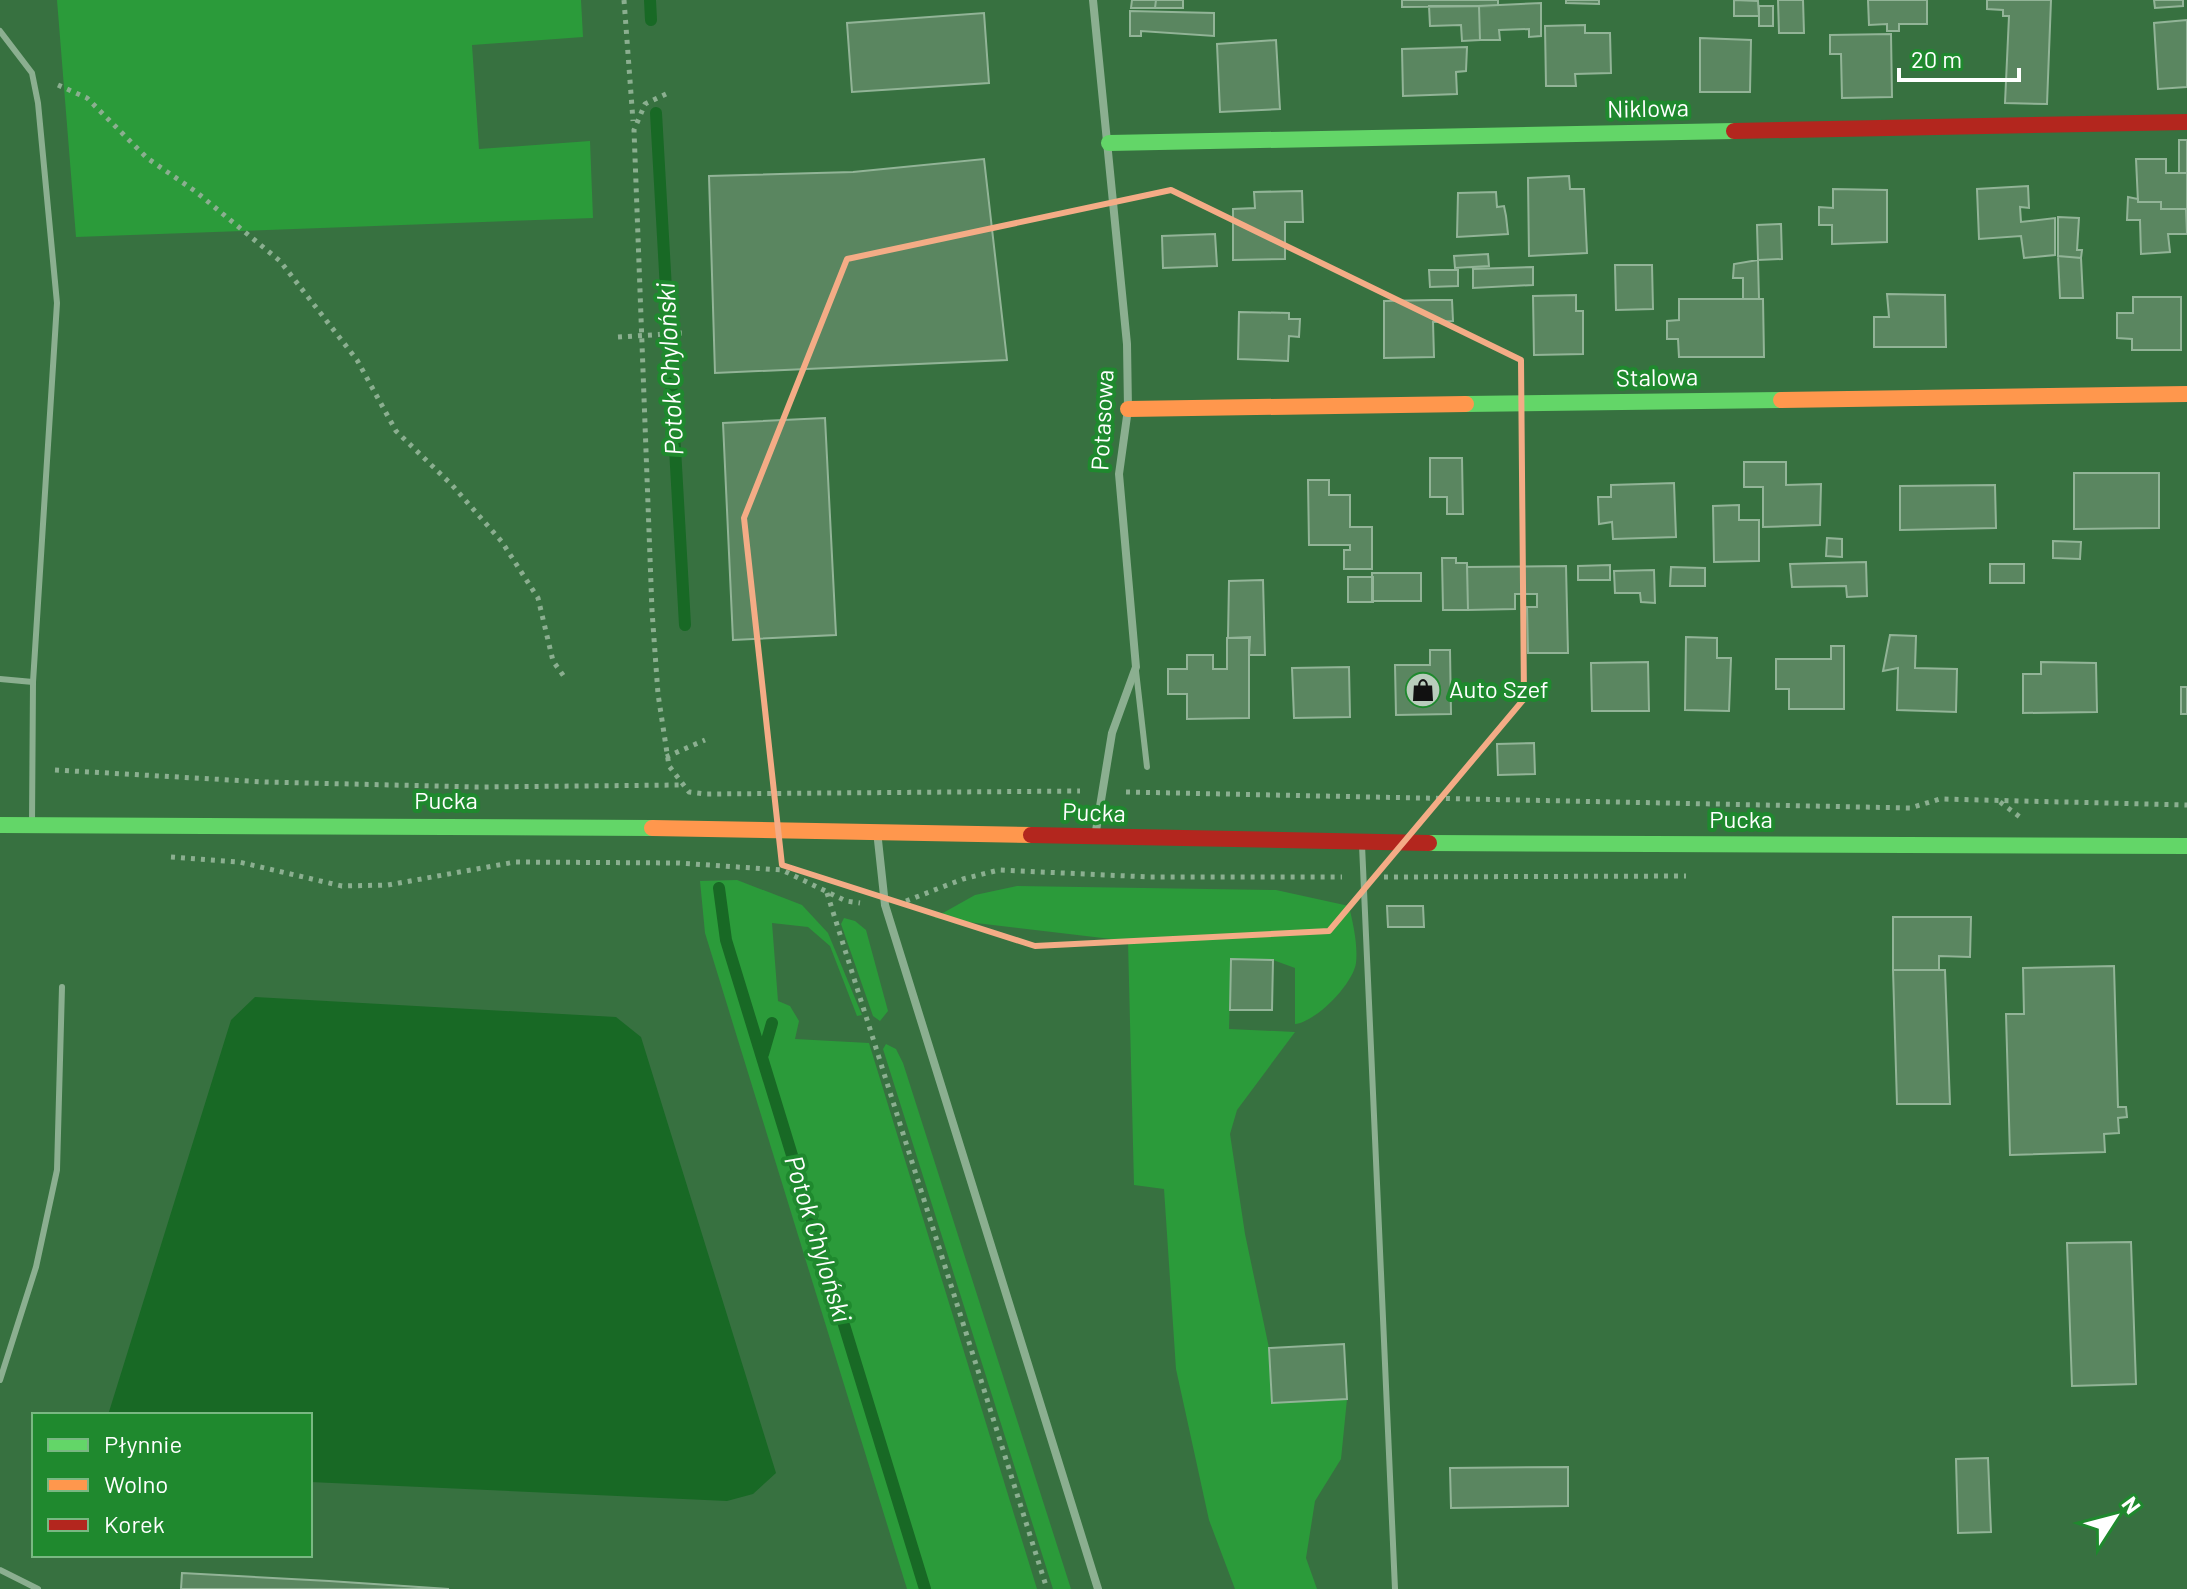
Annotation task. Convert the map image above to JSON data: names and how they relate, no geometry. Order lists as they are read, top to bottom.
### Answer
{
  "streets": {
    "street": [
      "Niklowa",
      "Stalowa",
      "Potasowa",
      "Pucka"
    ]
  },
  "crossings": [
    ["Niklowa", "Potasowa"],
    ["Stalowa", "Potasowa"],
    ["Potasowa", "Pucka"]
  ],
  "water": ["Potok Chyloński"],
  "places": {
    "shop": ["Auto Szef"]
  },
  "legend": ["Płynnie", "Wolno", "Korek"],
  "scale_bar": "20 m",
  "north": "top right"
}
